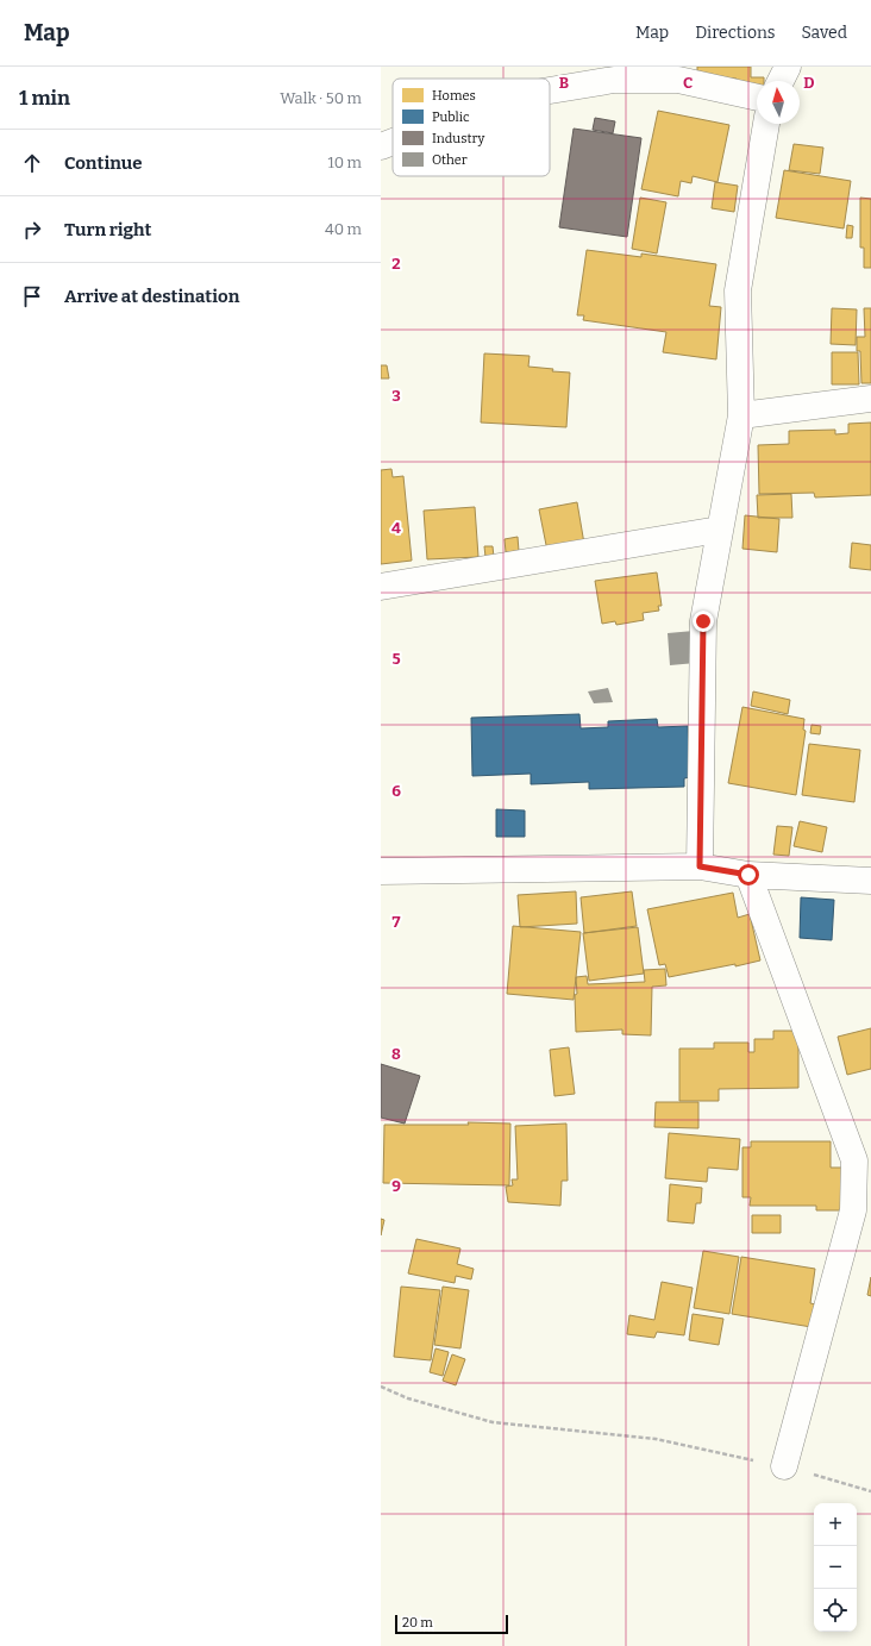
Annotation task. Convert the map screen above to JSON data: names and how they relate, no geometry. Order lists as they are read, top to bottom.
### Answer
{
  "legend": [
    "Homes",
    "Public",
    "Industry",
    "Other"
  ],
  "scale_bar": "20 m",
  "north": "top",
  "page": {
    "header": "Map",
    "nav": ["Map", "Directions", "Saved"],
    "heading": ["1 min", "Walk · 50 m"],
    "list": [
      ["Continue", "10 m"],
      ["Turn right", "40 m"],
      "Arrive at destination"
    ],
    "map_buttons": ["+", "−"],
    "scale": "20 m"
  },
  "grid": {
    "columns": ["B", "C", "D"],
    "rows": [
      "2",
      "3",
      "4",
      "5",
      "6",
      "7",
      "8",
      "9"
    ]
  }
}
